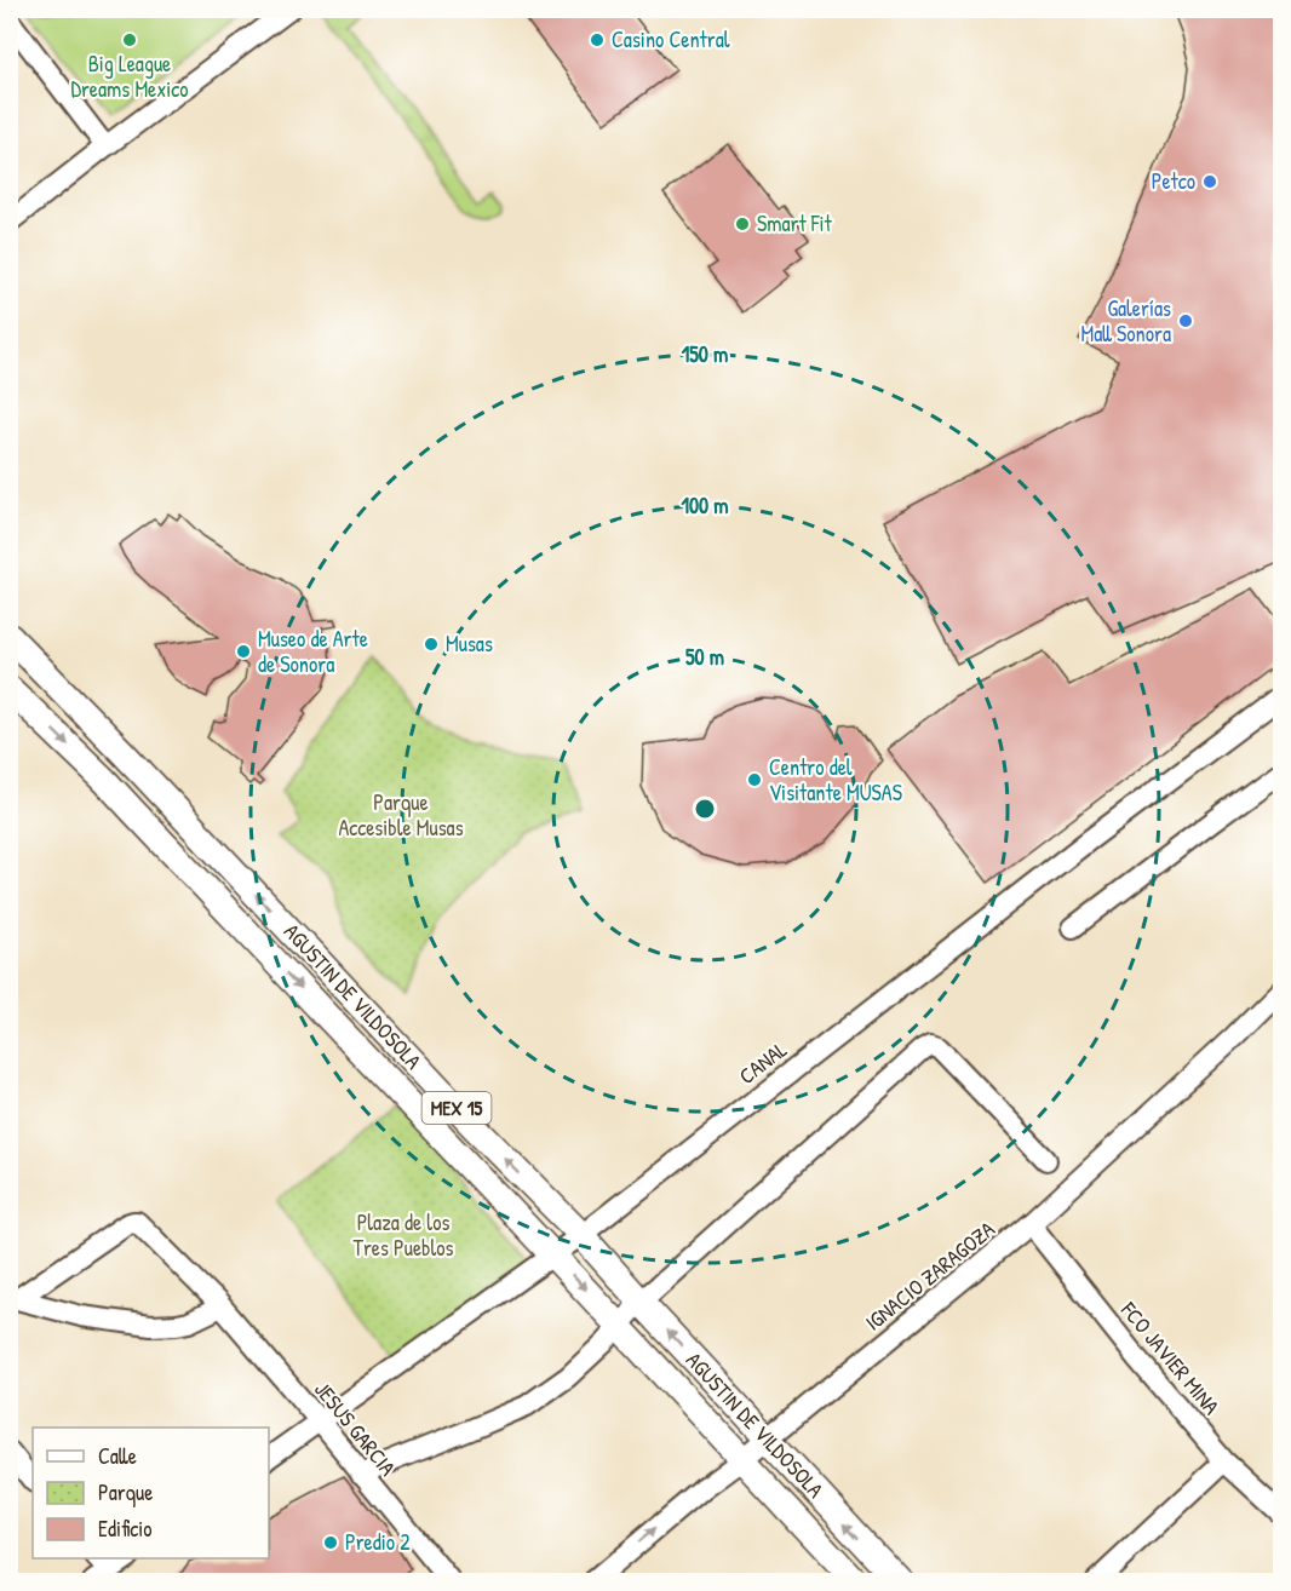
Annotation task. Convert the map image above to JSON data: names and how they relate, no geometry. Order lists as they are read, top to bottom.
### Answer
{
  "streets": {
    "main road": ["AGUSTIN DE VILDOSOLA", "MEX 15"],
    "street": [
      "CANAL",
      "IGNACIO ZARAGOZA",
      "FCO JAVIER MINA",
      "JESUS GARCIA"
    ]
  },
  "crossings": [
    ["AGUSTIN DE VILDOSOLA", "CANAL"],
    ["AGUSTIN DE VILDOSOLA", "IGNACIO ZARAGOZA"],
    ["CANAL", "JESUS GARCIA"],
    ["IGNACIO ZARAGOZA", "FCO JAVIER MINA"]
  ],
  "parks": ["Parque Accesible Musas", "Plaza de los Tres Pueblos"],
  "places": [
    "Big League Dreams Mexico",
    "Casino Central",
    "Petco",
    "Smart Fit",
    "Galerías Mall Sonora",
    "Musas",
    "Museo de Arte de Sonora",
    "Centro del Visitante MUSAS",
    "Predio 2"
  ],
  "legend": ["Calle", "Parque", "Edificio"],
  "rings": ["150 m", "100 m", "50 m"]
}
